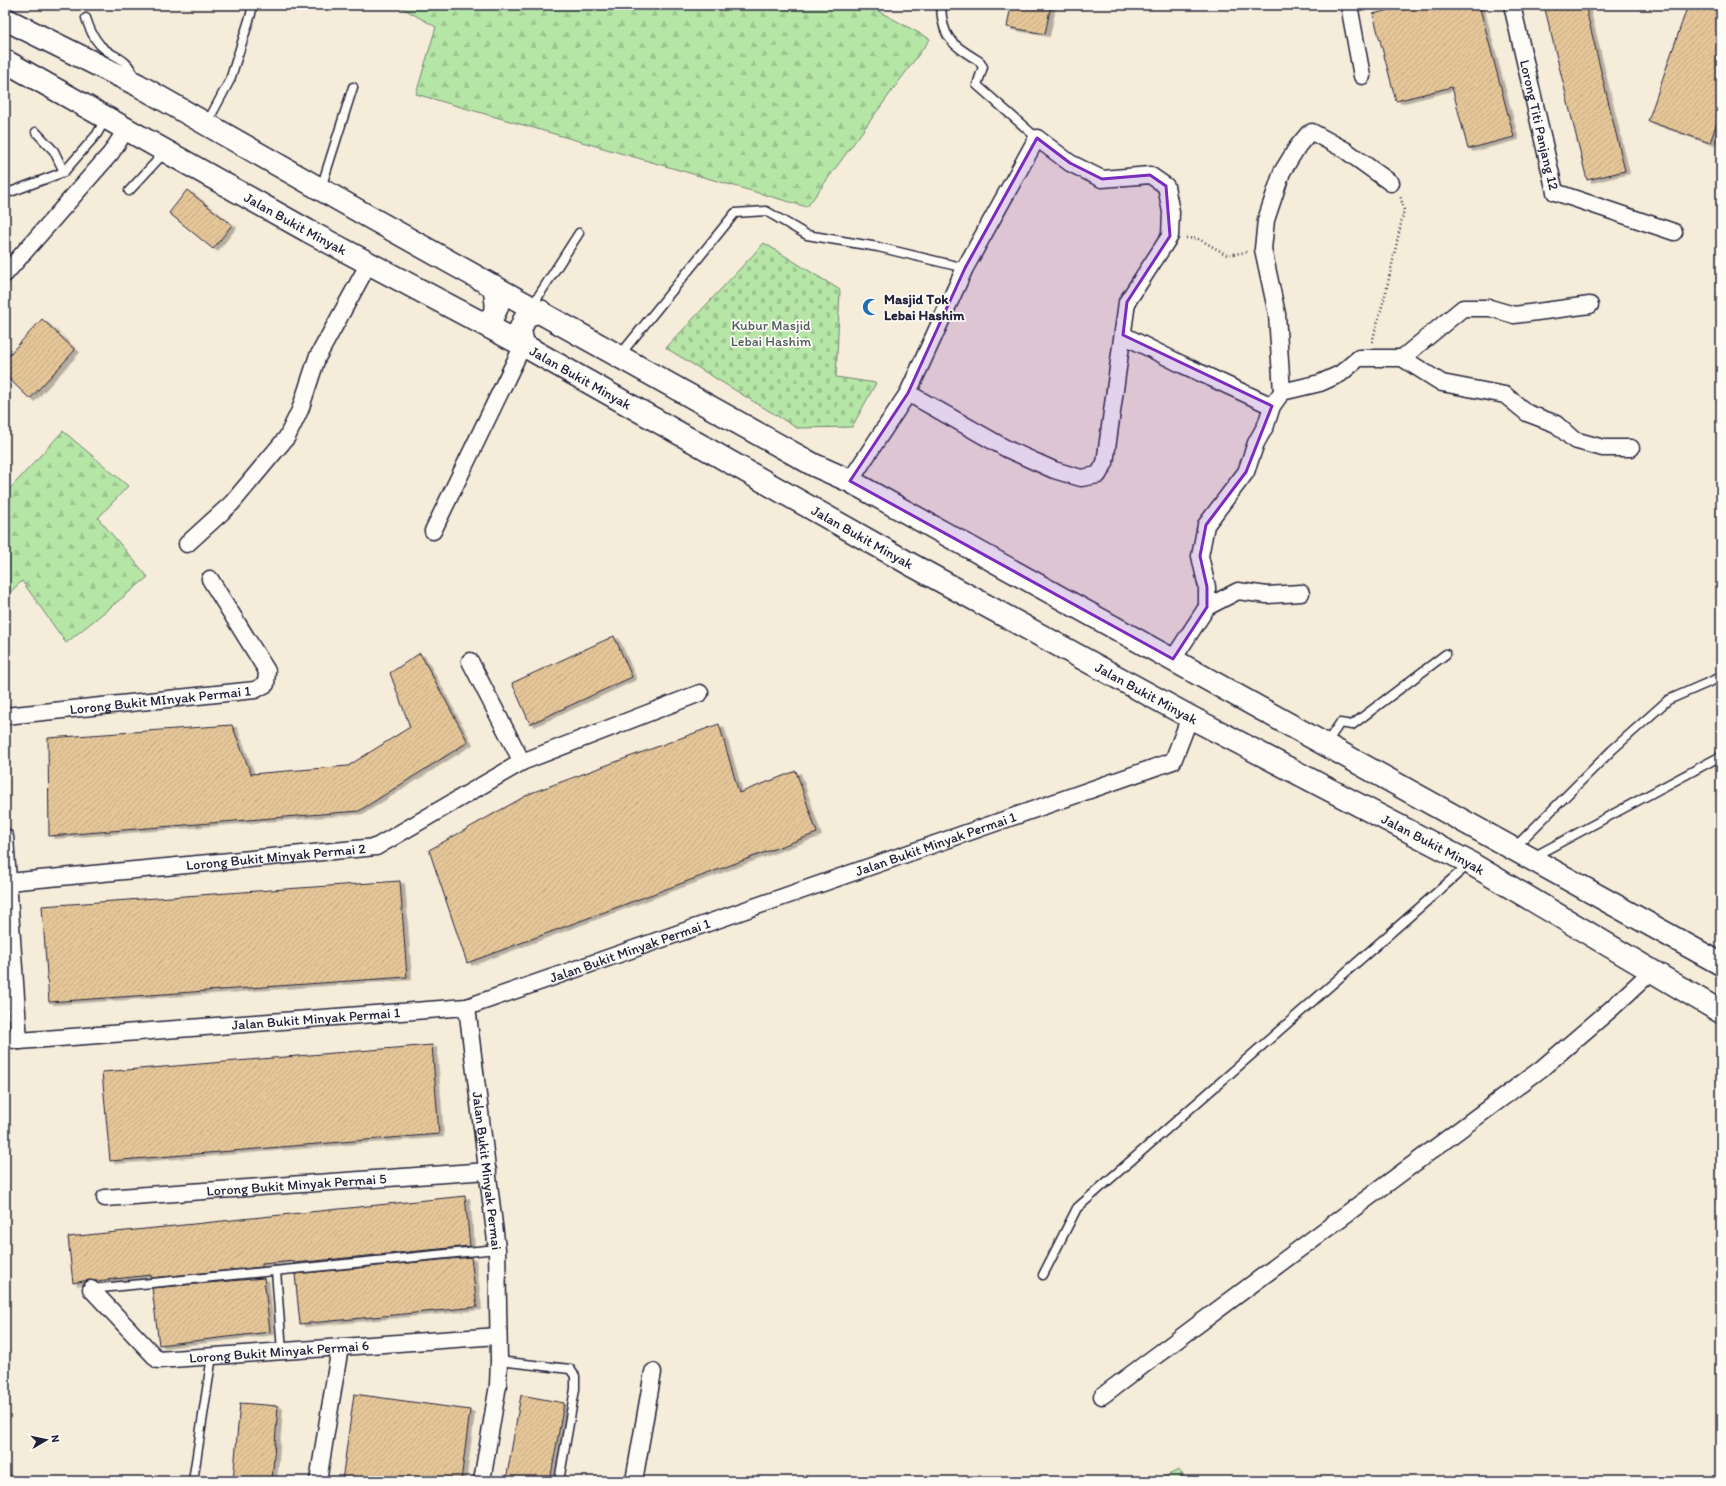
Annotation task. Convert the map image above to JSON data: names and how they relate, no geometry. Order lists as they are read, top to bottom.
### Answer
{
  "streets": {
    "main road": ["Jalan Bukit Minyak"],
    "street": [
      "Lorong Titi Panjang 12",
      "Lorong Bukit MInyak Permai 1",
      "Jalan Bukit Minyak Permai 1",
      "Lorong Bukit Minyak Permai 2",
      "Jalan Bukit Minyak Permai",
      "Lorong Bukit Minyak Permai 5",
      "Lorong Bukit Minyak Permai 6"
    ]
  },
  "crossings": [
    ["Jalan Bukit Minyak", "Jalan Bukit Minyak Permai 1"],
    ["Jalan Bukit Minyak Permai 1", "Jalan Bukit Minyak Permai"],
    ["Jalan Bukit Minyak Permai", "Lorong Bukit Minyak Permai 5"],
    ["Jalan Bukit Minyak Permai", "Lorong Bukit Minyak Permai 6"]
  ],
  "parks": ["Kubur Masjid Lebai Hashim"],
  "places": {
    "mosque": ["Masjid Tok Lebai Hashim"]
  },
  "north": "right"
}
